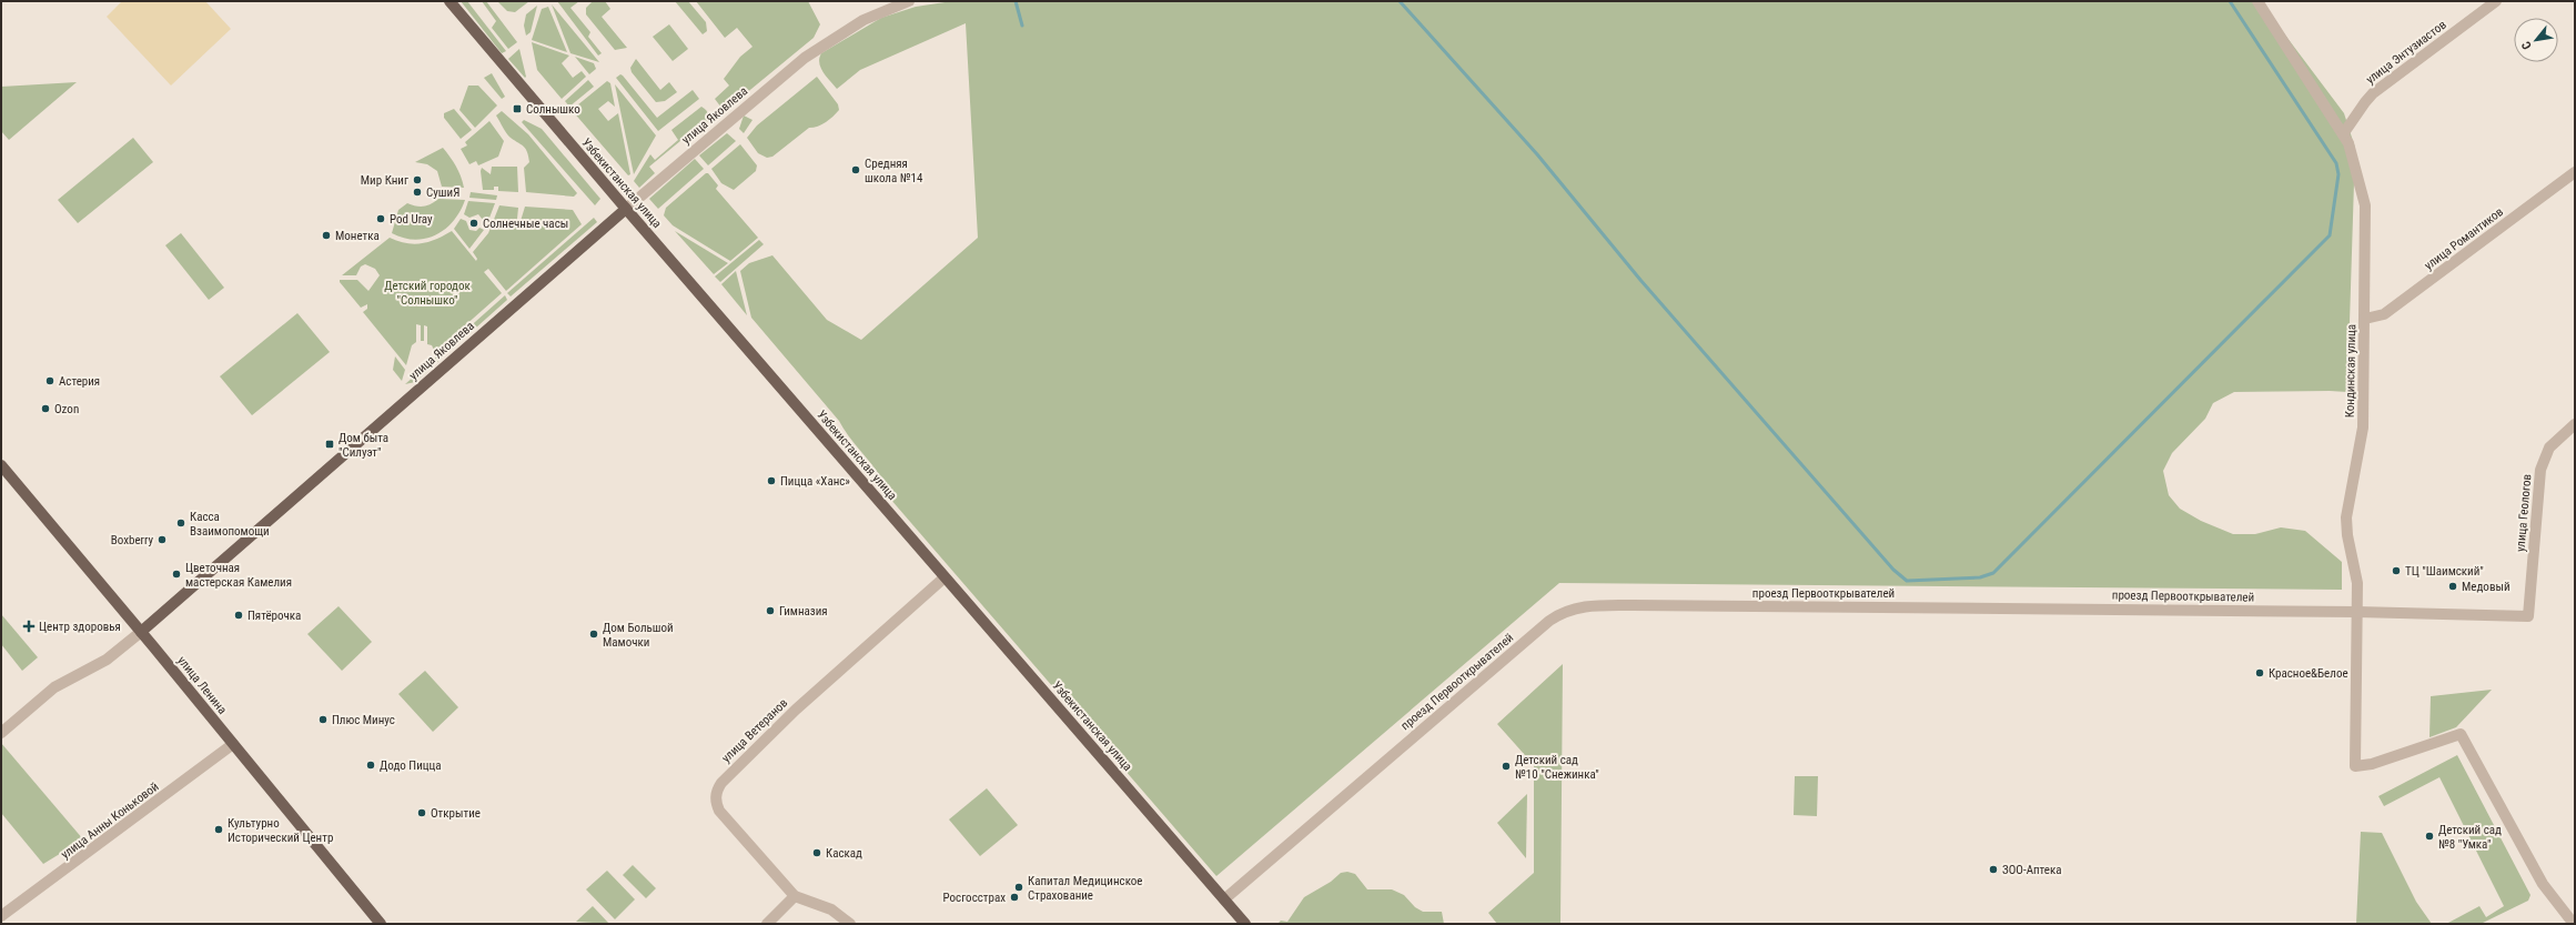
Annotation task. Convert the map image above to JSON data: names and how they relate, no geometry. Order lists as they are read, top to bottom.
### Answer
{
  "streets": {
    "main road": ["улица Яковлева", "Узбекистанская улица", "улица Ленина"],
    "street": [
      "улица Энтузиастов",
      "улица Романтиков",
      "Кондинская улица",
      "улица Геологов",
      "проезд Первооткрывателей",
      "улица Ветеранов",
      "улица Анны Коньковой"
    ]
  },
  "crossings": [
    ["улица Энтузиастов", "Кондинская улица"],
    ["улица Яковлева", "Узбекистанская улица"],
    ["улица Яковлева", "улица Ленина"],
    ["Узбекистанская улица", "проезд Первооткрывателей"],
    ["Узбекистанская улица", "улица Ветеранов"],
    ["улица Романтиков", "Кондинская улица"],
    ["Кондинская улица", "проезд Первооткрывателей"],
    ["улица Геологов", "проезд Первооткрывателей"],
    ["улица Ленина", "улица Анны Коньковой"]
  ],
  "parks": ["Детский городок \"Солнышко\""],
  "places": {
    "transit": ["Солнышко", "Дом быта \"Силуэт\""],
    "other": [
      "Средняя школа №14",
      "Мир Книг",
      "СушиЯ",
      "Pod Uray",
      "Солнечные часы",
      "Монетка",
      "Астерия",
      "Ozon",
      "Пицца «Ханс»",
      "Касса Взаимопомощи",
      "Boxberry",
      "ТЦ \"Шаимский\"",
      "Цветочная мастерская Камелия",
      "Медовый",
      "Гимназия",
      "Пятёрочка",
      "Дом Большой Мамочки",
      "Красное&Белое",
      "Плюс Минус",
      "Додо Пицца",
      "Детский сад №10 \"Снежинка\"",
      "Открытие",
      "Культурно Исторический Центр",
      "Детский сад №8 \"Умка\"",
      "Каскад",
      "ЗОО-Аптека",
      "Капитал Медицинское Страхование",
      "Росгосстрах"
    ],
    "health": ["Центр здоровья"]
  },
  "north": "bottom left"
}
